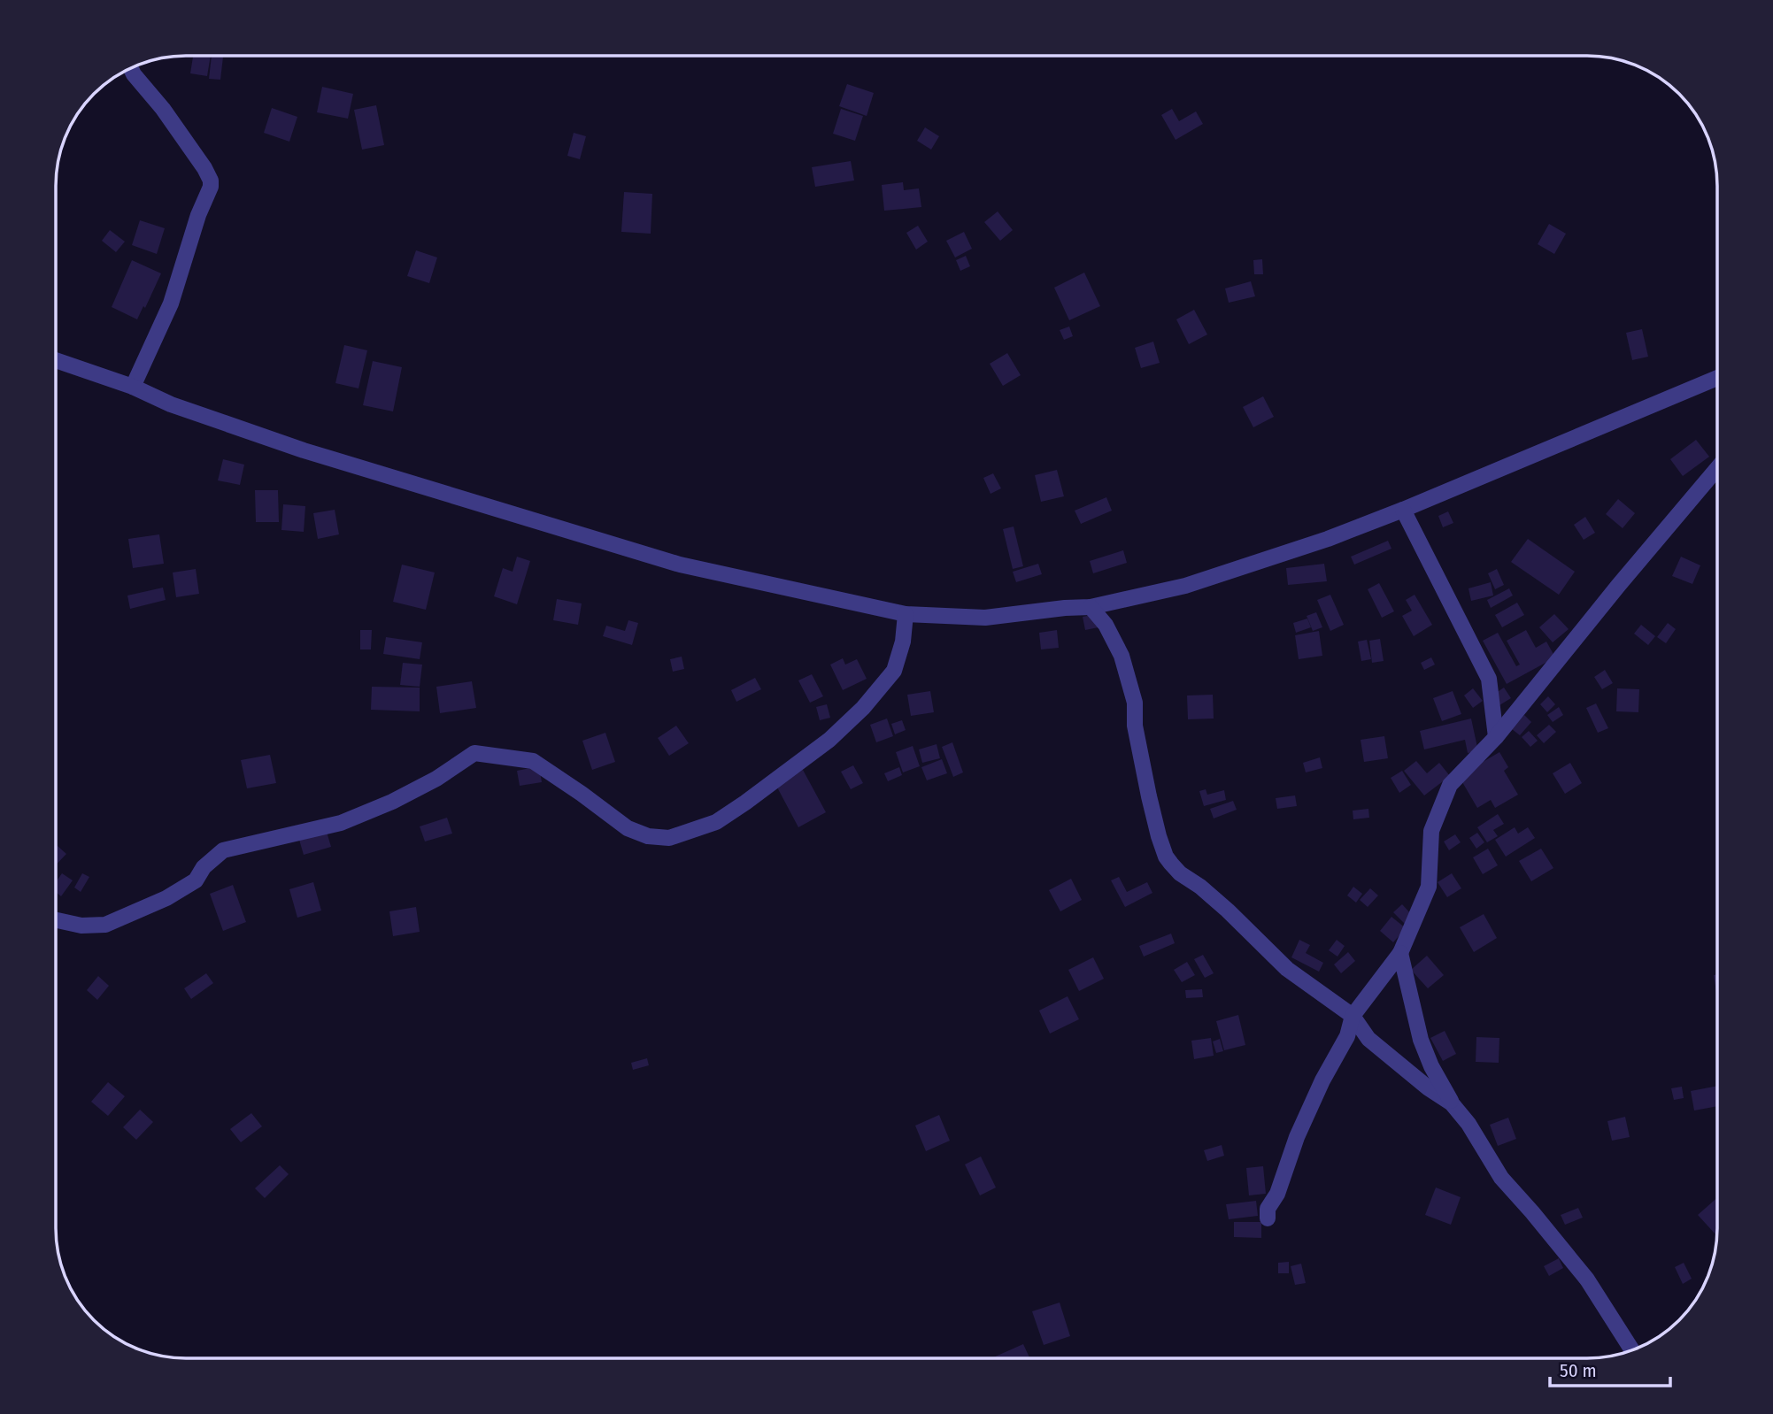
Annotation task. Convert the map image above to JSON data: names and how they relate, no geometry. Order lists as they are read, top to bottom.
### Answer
{
  "scale_bar": "50 m"
}
